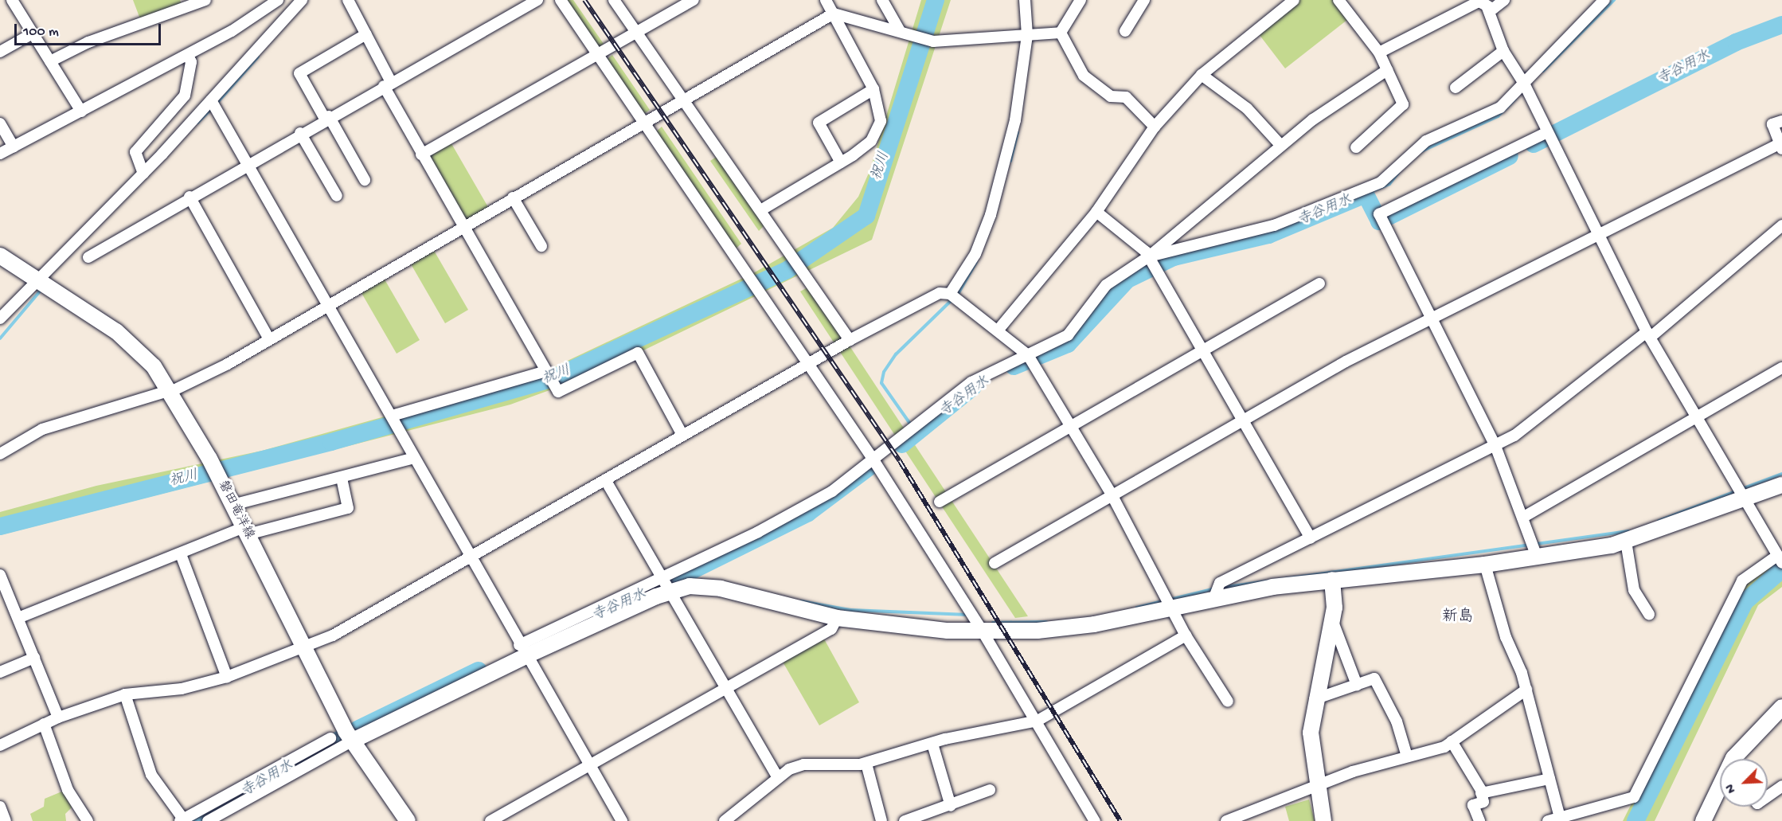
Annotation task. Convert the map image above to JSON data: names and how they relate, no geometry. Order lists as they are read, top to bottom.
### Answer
{
  "streets": {
    "street": ["磐田竜洋線"]
  },
  "districts": ["新島"],
  "water": ["寺谷用水", "祝川"],
  "scale_bar": "100 m",
  "north": "bottom left"
}
